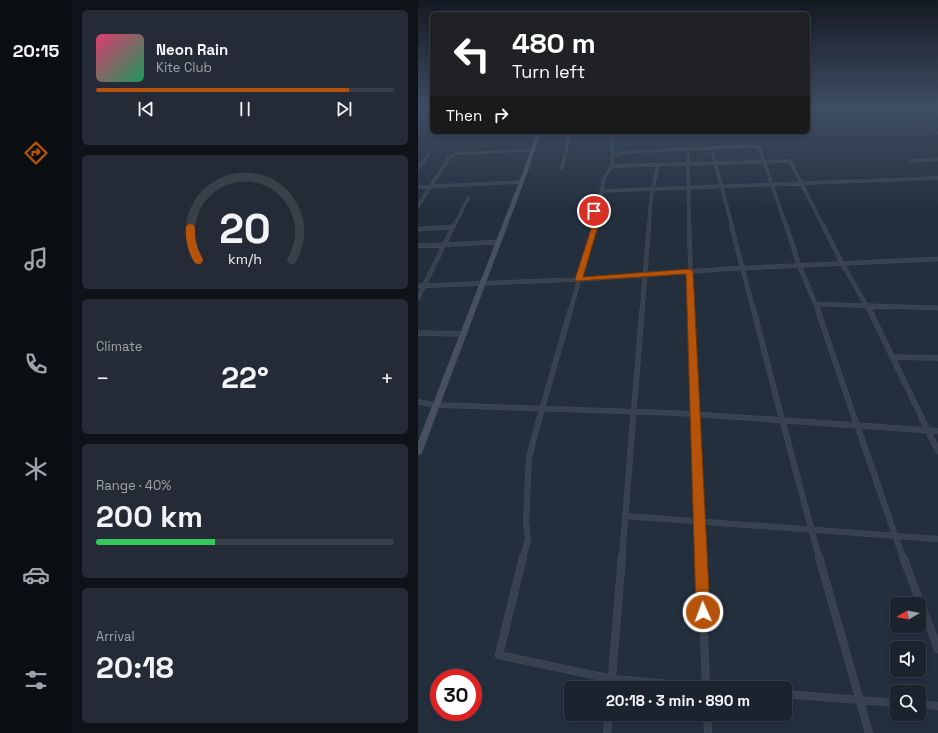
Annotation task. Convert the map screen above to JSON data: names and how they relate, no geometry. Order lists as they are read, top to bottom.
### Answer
{
  "north": "left",
  "page": {
    "tabs": "20:15",
    "turn": ["480 m", "Turn left"],
    "song": ["Neon Rain", "Kite Club"],
    "then": "Then",
    "tile": [
      "Climate",
      ["Range · 40%", "200 km"],
      ["Arrival", "20:18"]
    ],
    "heat": ["−", "22°", "+"],
    "limit": "30",
    "trip": "20:18 · 3 min · 890 m",
    "gauge": ["20", "km/h"]
  }
}
